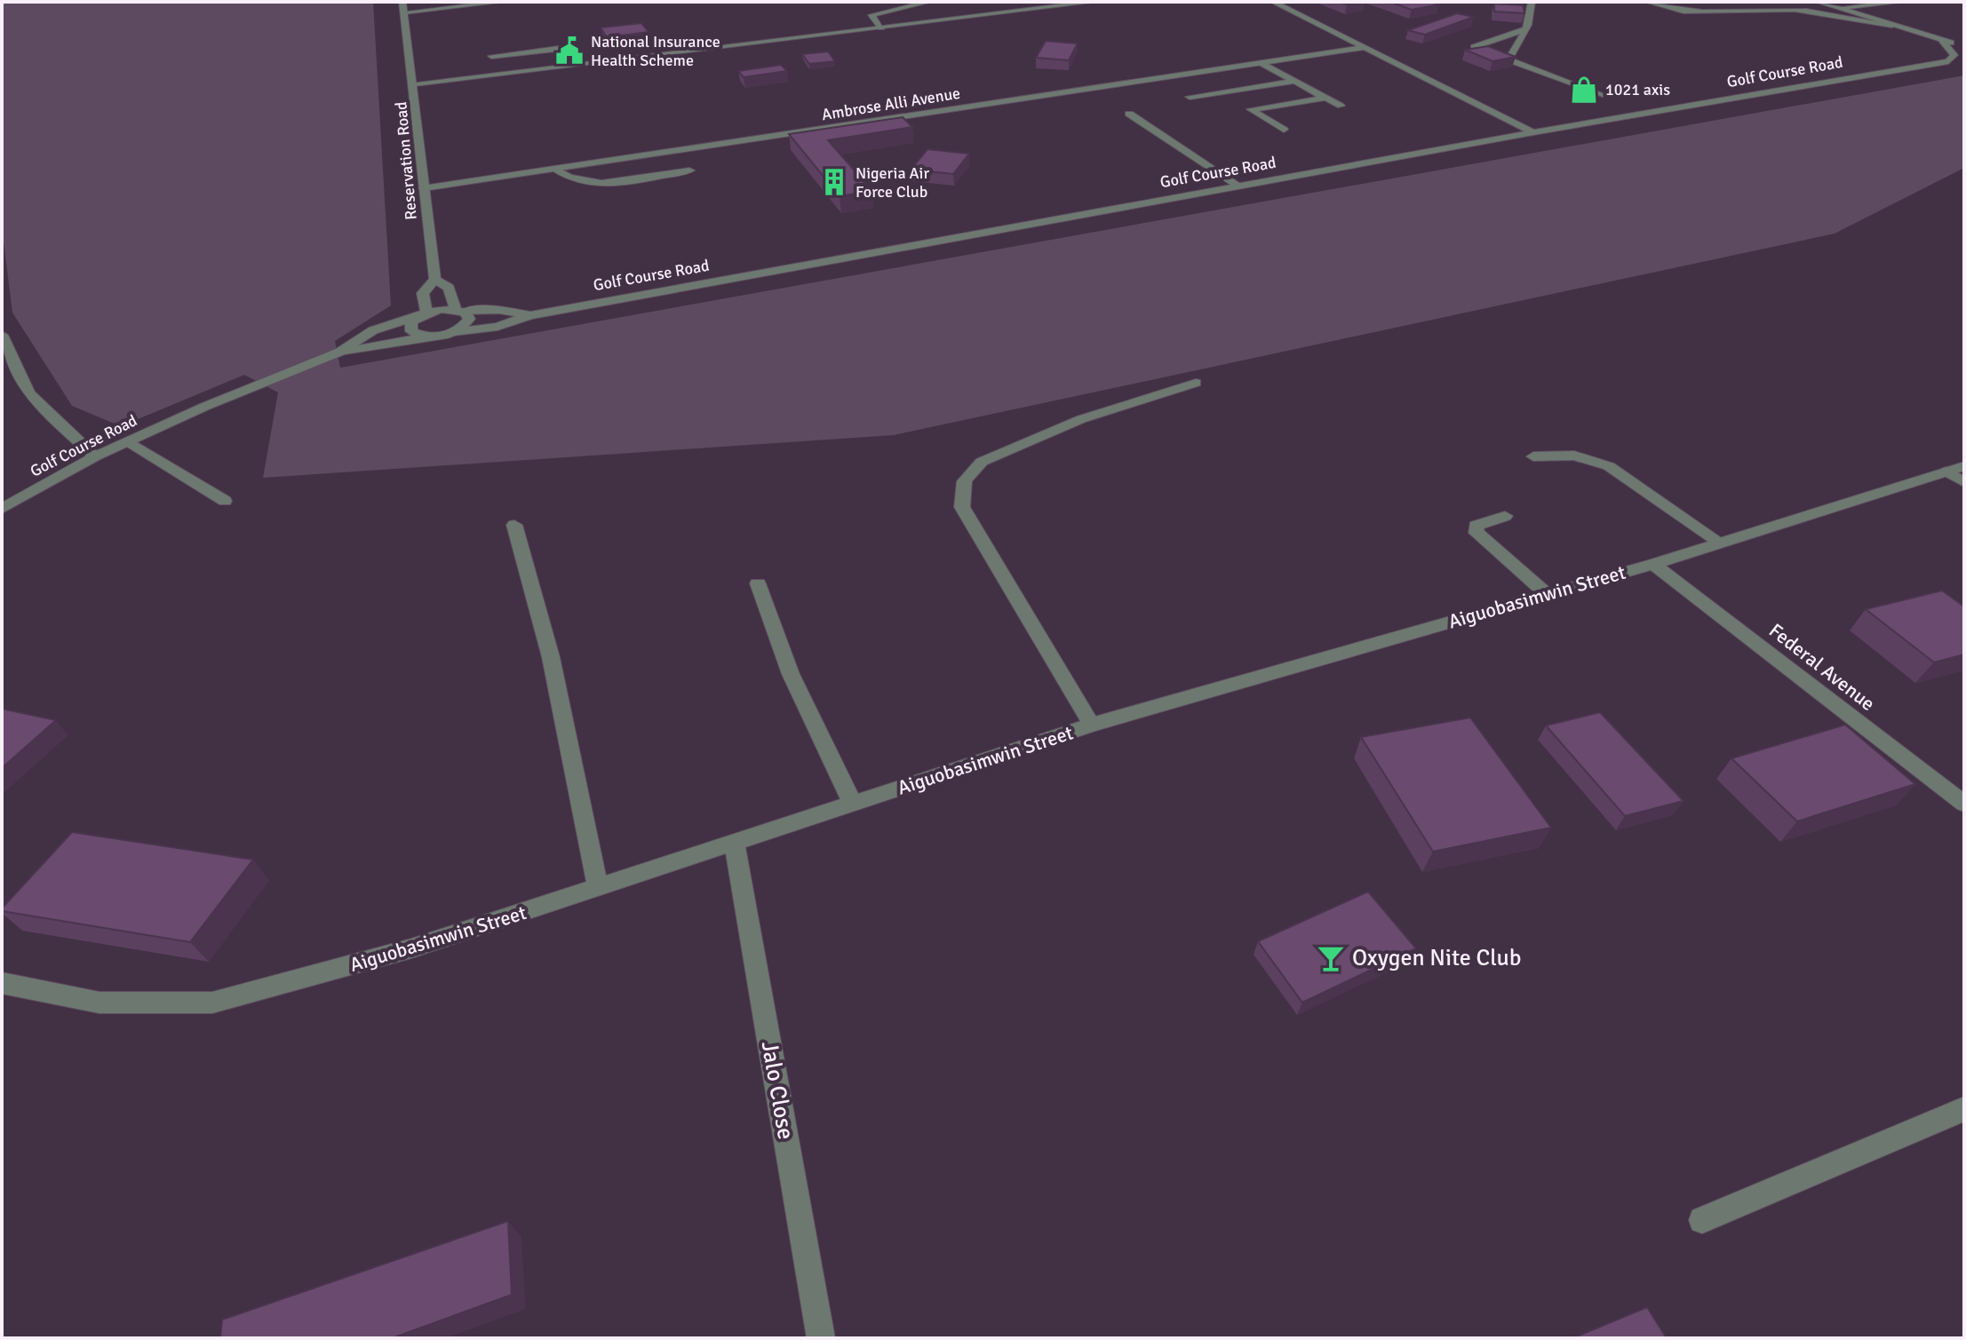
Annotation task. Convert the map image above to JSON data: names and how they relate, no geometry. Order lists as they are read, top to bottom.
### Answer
{
  "streets": {
    "street": [
      "Golf Course Road",
      "Ambrose Alli Avenue",
      "Reservation Road",
      "Aiguobasimwin Street",
      "Federal Avenue",
      "Jalo Close"
    ]
  },
  "crossings": [
    ["Golf Course Road", "Reservation Road"],
    ["Ambrose Alli Avenue", "Reservation Road"],
    ["Aiguobasimwin Street", "Federal Avenue"],
    ["Aiguobasimwin Street", "Jalo Close"]
  ],
  "places": {
    "public building": ["National Insurance Health Scheme"],
    "shop": ["1021 axis"],
    "building": ["Nigeria Air Force Club"],
    "bar": ["Oxygen Nite Club"]
  }
}
